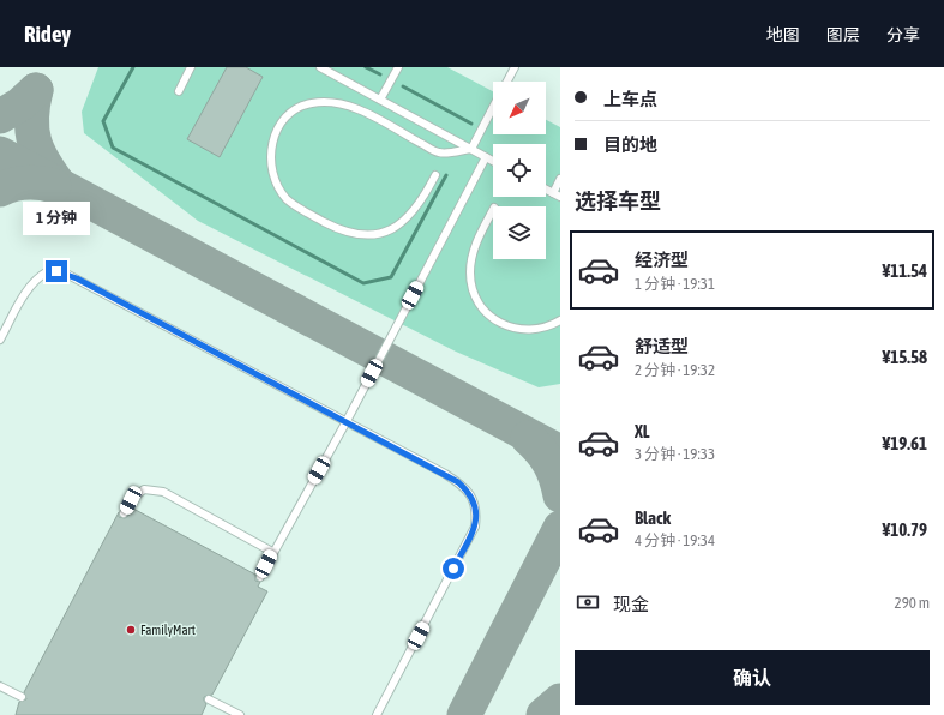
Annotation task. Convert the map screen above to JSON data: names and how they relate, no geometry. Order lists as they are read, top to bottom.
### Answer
{
  "places": ["FamilyMart"],
  "north": "bottom left",
  "page": {
    "header": "Ridey",
    "nav": ["地图", "图层", "分享"],
    "banner": ["上车点", "目的地"],
    "heading": "选择车型",
    "bubble": "1 分钟",
    "list": [
      {
        "name": "经济型",
        "note": "1 分钟 · 19:31",
        "value": "¥11.54"
      },
      {
        "name": "舒适型",
        "note": "2 分钟 · 19:32",
        "value": "¥15.58"
      },
      {
        "name": "XL",
        "note": "3 分钟 · 19:33",
        "value": "¥19.61"
      },
      {
        "name": "Black",
        "note": "4 分钟 · 19:34",
        "value": "¥10.79"
      }
    ],
    "pay": ["现金", "290 m"],
    "buttons": "确认"
  }
}
